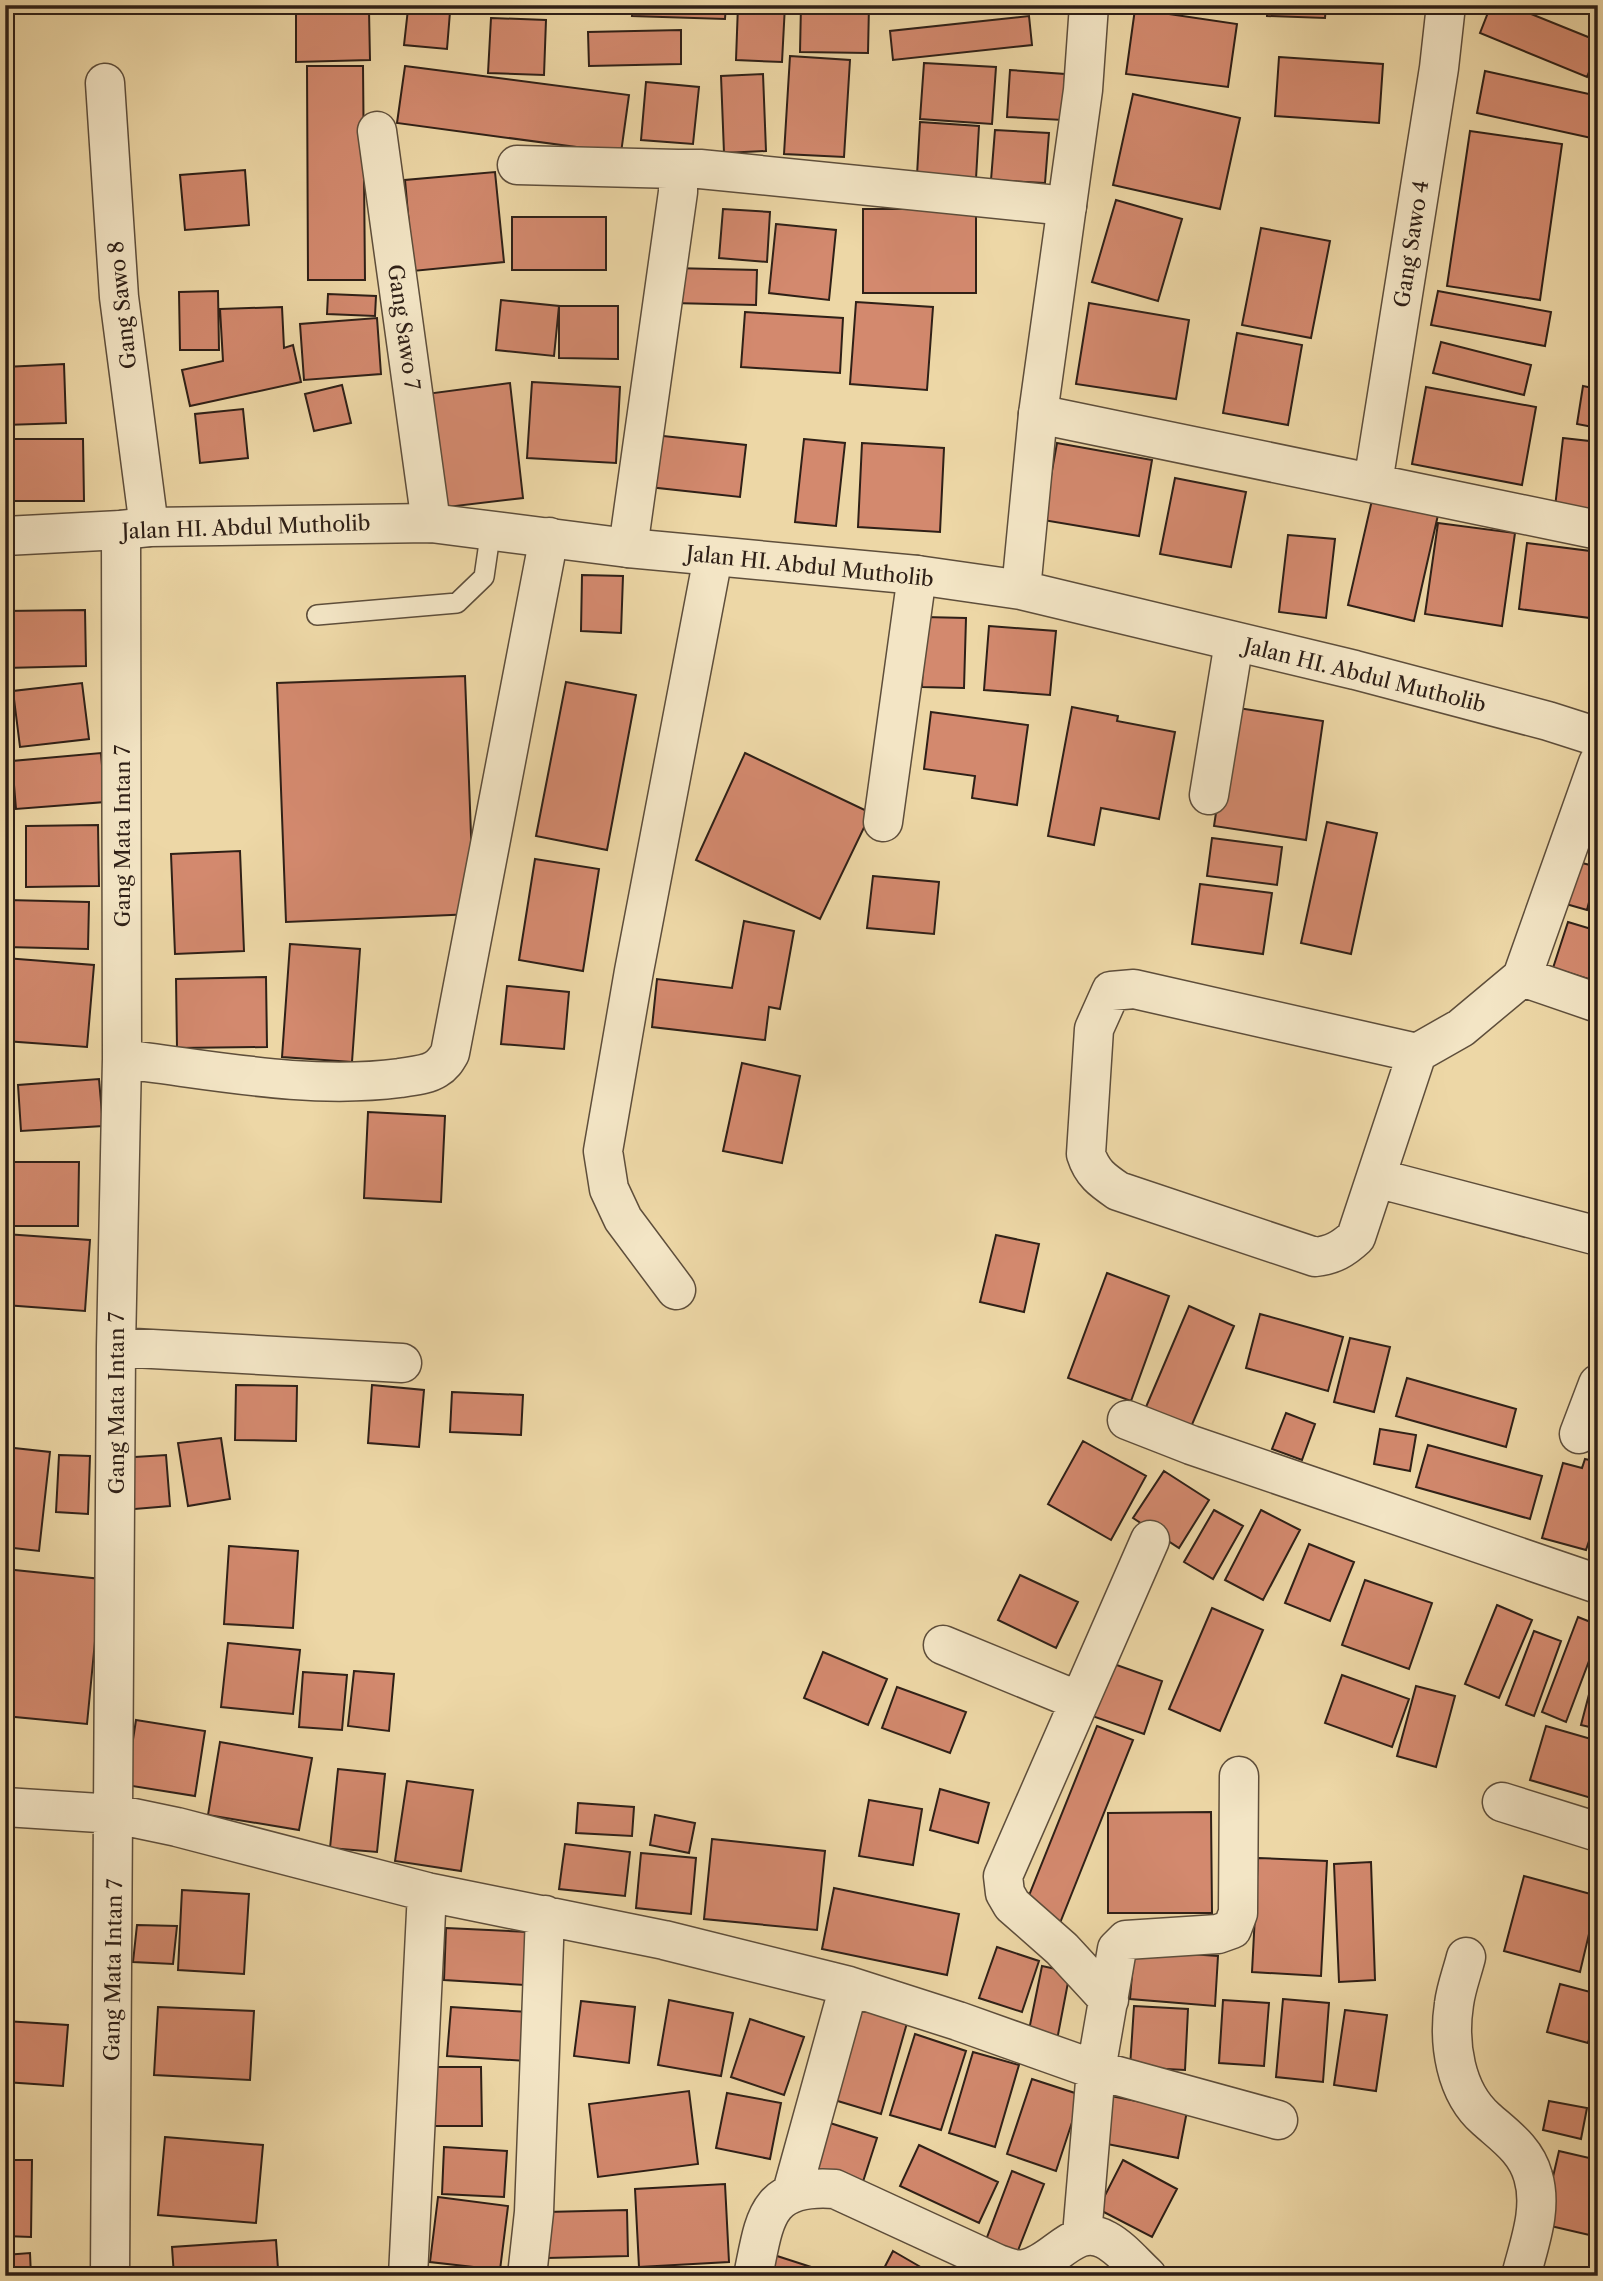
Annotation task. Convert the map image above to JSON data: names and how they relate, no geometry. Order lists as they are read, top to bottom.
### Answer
{
  "streets": {
    "street": [
      "Gang Sawo 4",
      "Gang Sawo 8",
      "Gang Sawo 7",
      "Jalan HI. Abdul Mutholib",
      "Gang Mata Intan 7"
    ]
  },
  "crossings": [
    ["Gang Sawo 8", "Jalan HI. Abdul Mutholib"],
    ["Gang Sawo 8", "Gang Mata Intan 7"],
    ["Gang Sawo 7", "Jalan HI. Abdul Mutholib"],
    ["Jalan HI. Abdul Mutholib", "Gang Mata Intan 7"]
  ]
}
